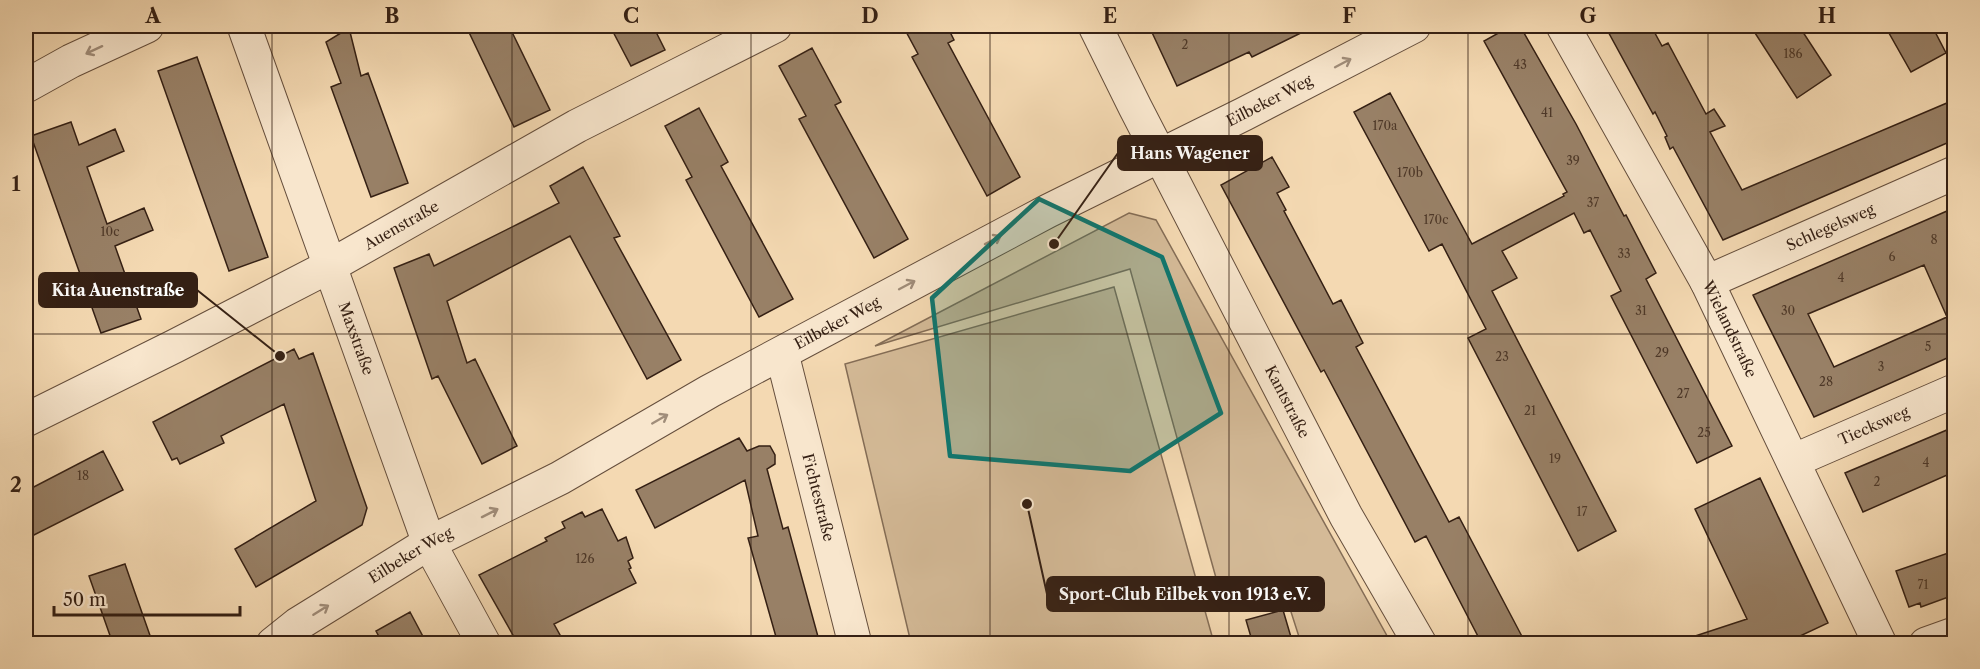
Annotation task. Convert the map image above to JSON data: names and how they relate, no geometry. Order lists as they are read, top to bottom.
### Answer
{
  "streets": {
    "street": [
      "Eilbeker Weg",
      "Auenstraße",
      "Schlegelsweg",
      "Wielandstraße",
      "Maxstraße",
      "Kantstraße",
      "Tiecksweg",
      "Fichtestraße"
    ]
  },
  "crossings": [
    ["Eilbeker Weg", "Maxstraße"],
    ["Eilbeker Weg", "Kantstraße"],
    ["Eilbeker Weg", "Fichtestraße"],
    ["Auenstraße", "Maxstraße"],
    ["Schlegelsweg", "Wielandstraße"],
    ["Wielandstraße", "Tiecksweg"]
  ],
  "one_way": ["Eilbeker Weg"],
  "places": ["Hans Wagener", "Kita Auenstraße", "Sport-Club Eilbek von 1913 e.V."],
  "house_numbers": [
    "2",
    "186",
    "43",
    "41",
    "170a",
    "39",
    "170b",
    "37",
    "170c",
    "10c",
    "8",
    "33",
    "6",
    "4",
    "31",
    "30",
    "5",
    "29",
    "23",
    "3",
    "28",
    "27",
    "21",
    "25",
    "19",
    "4",
    "18",
    "2",
    "17",
    "126",
    "71"
  ],
  "scale_bar": "50 m",
  "grid": {
    "columns": [
      "A",
      "B",
      "C",
      "D",
      "E",
      "F",
      "G",
      "H"
    ],
    "rows": ["1", "2"]
  }
}
